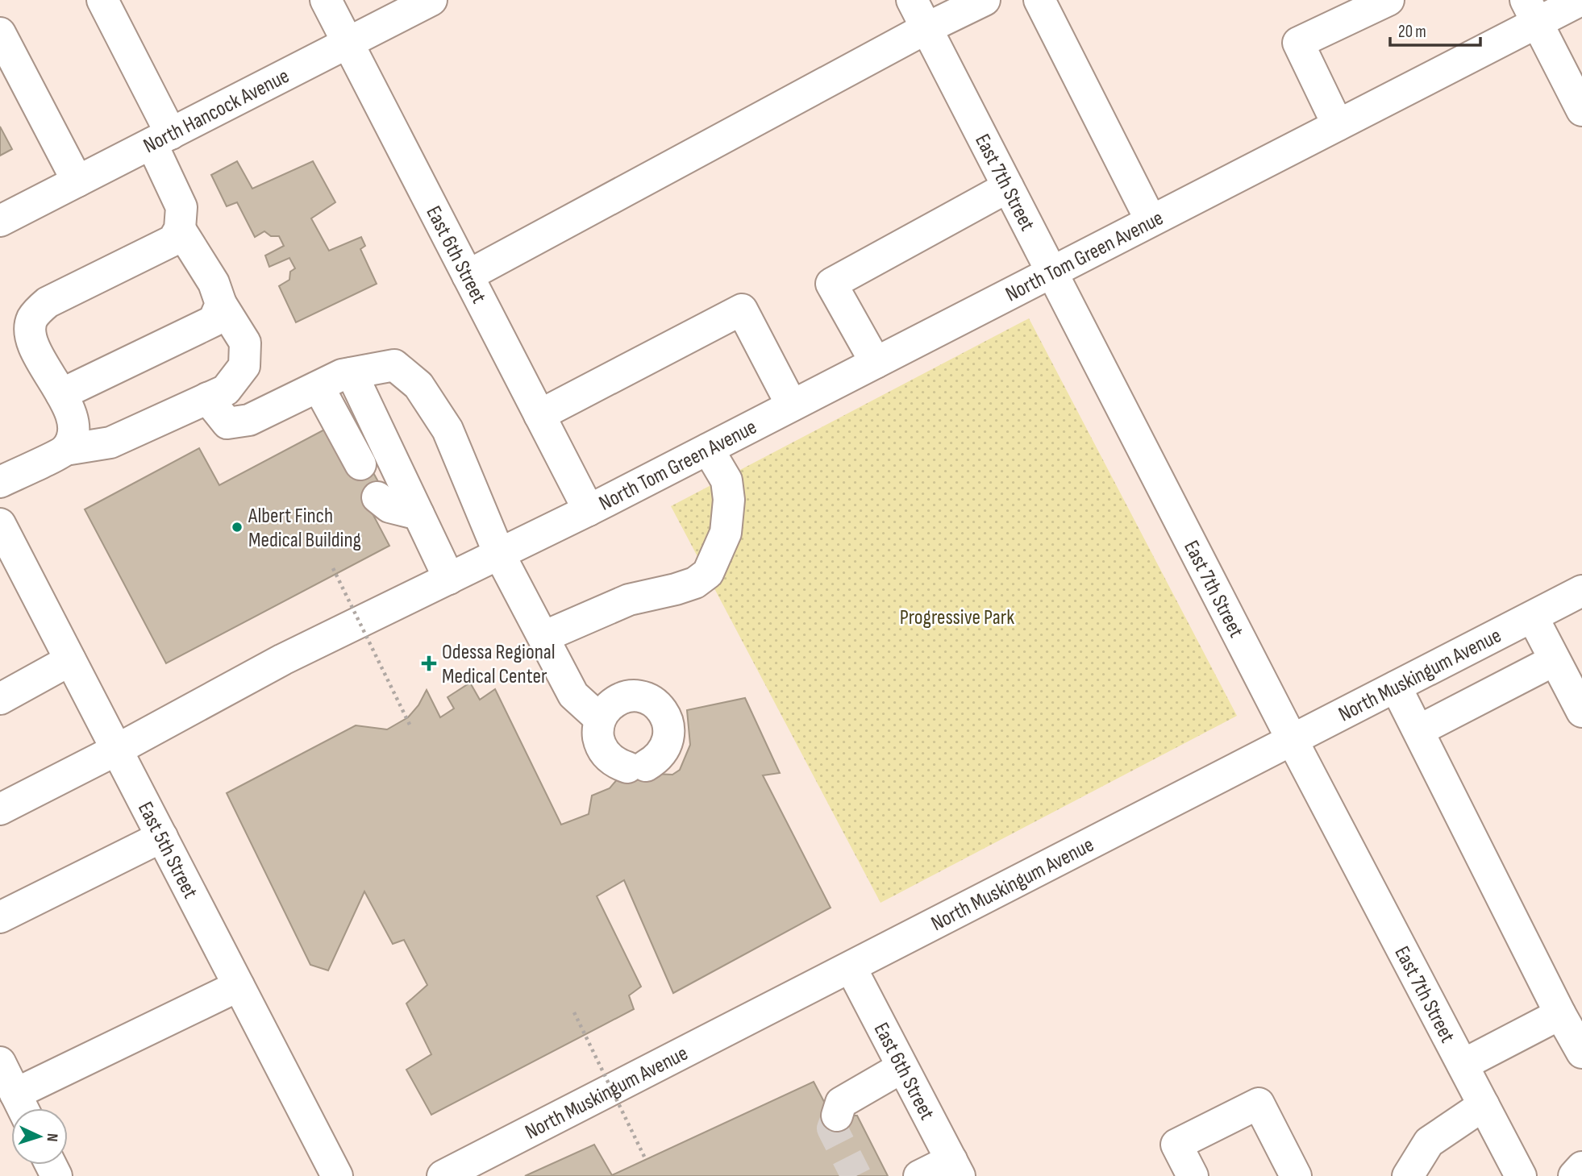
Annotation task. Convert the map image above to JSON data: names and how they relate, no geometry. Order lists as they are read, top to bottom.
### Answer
{
  "streets": {
    "street": [
      "North Hancock Avenue",
      "East 7th Street",
      "North Tom Green Avenue",
      "East 6th Street",
      "North Muskingum Avenue",
      "East 5th Street"
    ]
  },
  "crossings": [
    ["North Hancock Avenue", "East 6th Street"],
    ["East 7th Street", "North Tom Green Avenue"],
    ["East 7th Street", "North Muskingum Avenue"],
    ["North Tom Green Avenue", "East 6th Street"],
    ["North Tom Green Avenue", "East 5th Street"],
    ["East 6th Street", "North Muskingum Avenue"]
  ],
  "parks": ["Progressive Park"],
  "places": {
    "other": ["Albert Finch Medical Building"],
    "health": ["Odessa Regional Medical Center"]
  },
  "scale_bar": "20 m",
  "north": "right"
}
